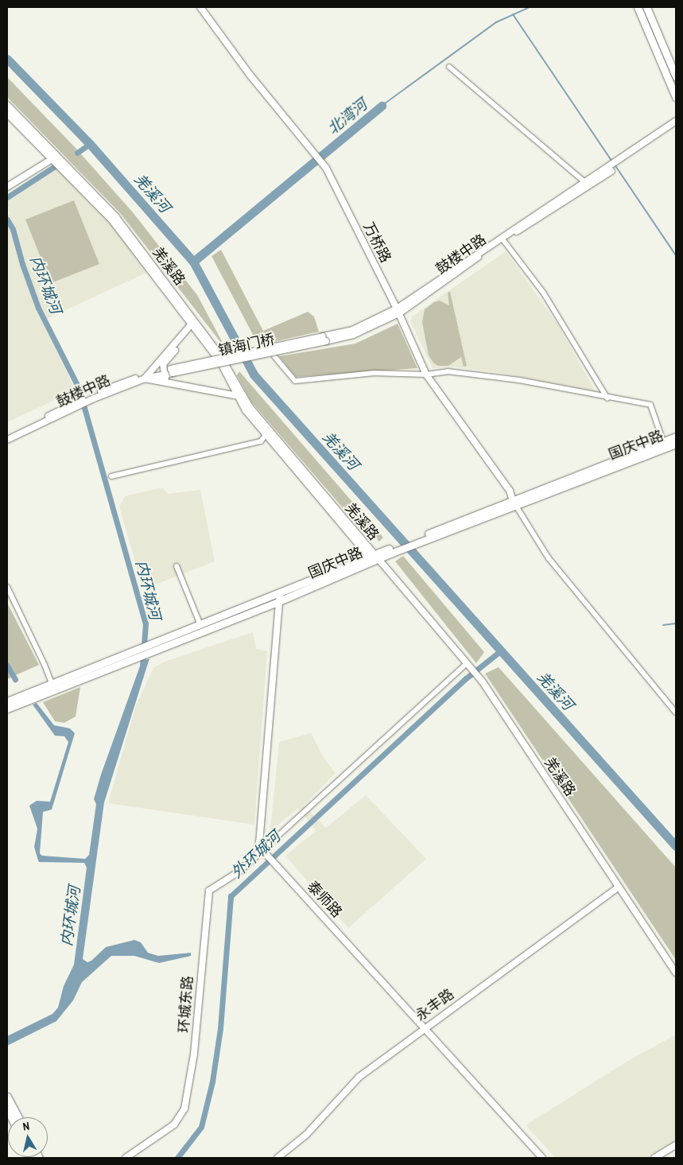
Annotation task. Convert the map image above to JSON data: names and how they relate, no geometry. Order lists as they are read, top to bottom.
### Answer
{
  "streets": {
    "main road": ["国庆中路"],
    "street": [
      "万桥路",
      "鼓楼中路",
      "羌溪路",
      "镇海门桥",
      "泰师路",
      "环城东路",
      "永丰路"
    ]
  },
  "crossings": [
    ["万桥路", "鼓楼中路"],
    ["万桥路", "国庆中路"],
    ["鼓楼中路", "镇海门桥"],
    ["羌溪路", "国庆中路"],
    ["羌溪路", "永丰路"],
    ["泰师路", "环城东路"],
    ["泰师路", "永丰路"]
  ],
  "water": [
    "北湾河",
    "羌溪河",
    "内环城河",
    "外环城河"
  ],
  "north": "top"
}
